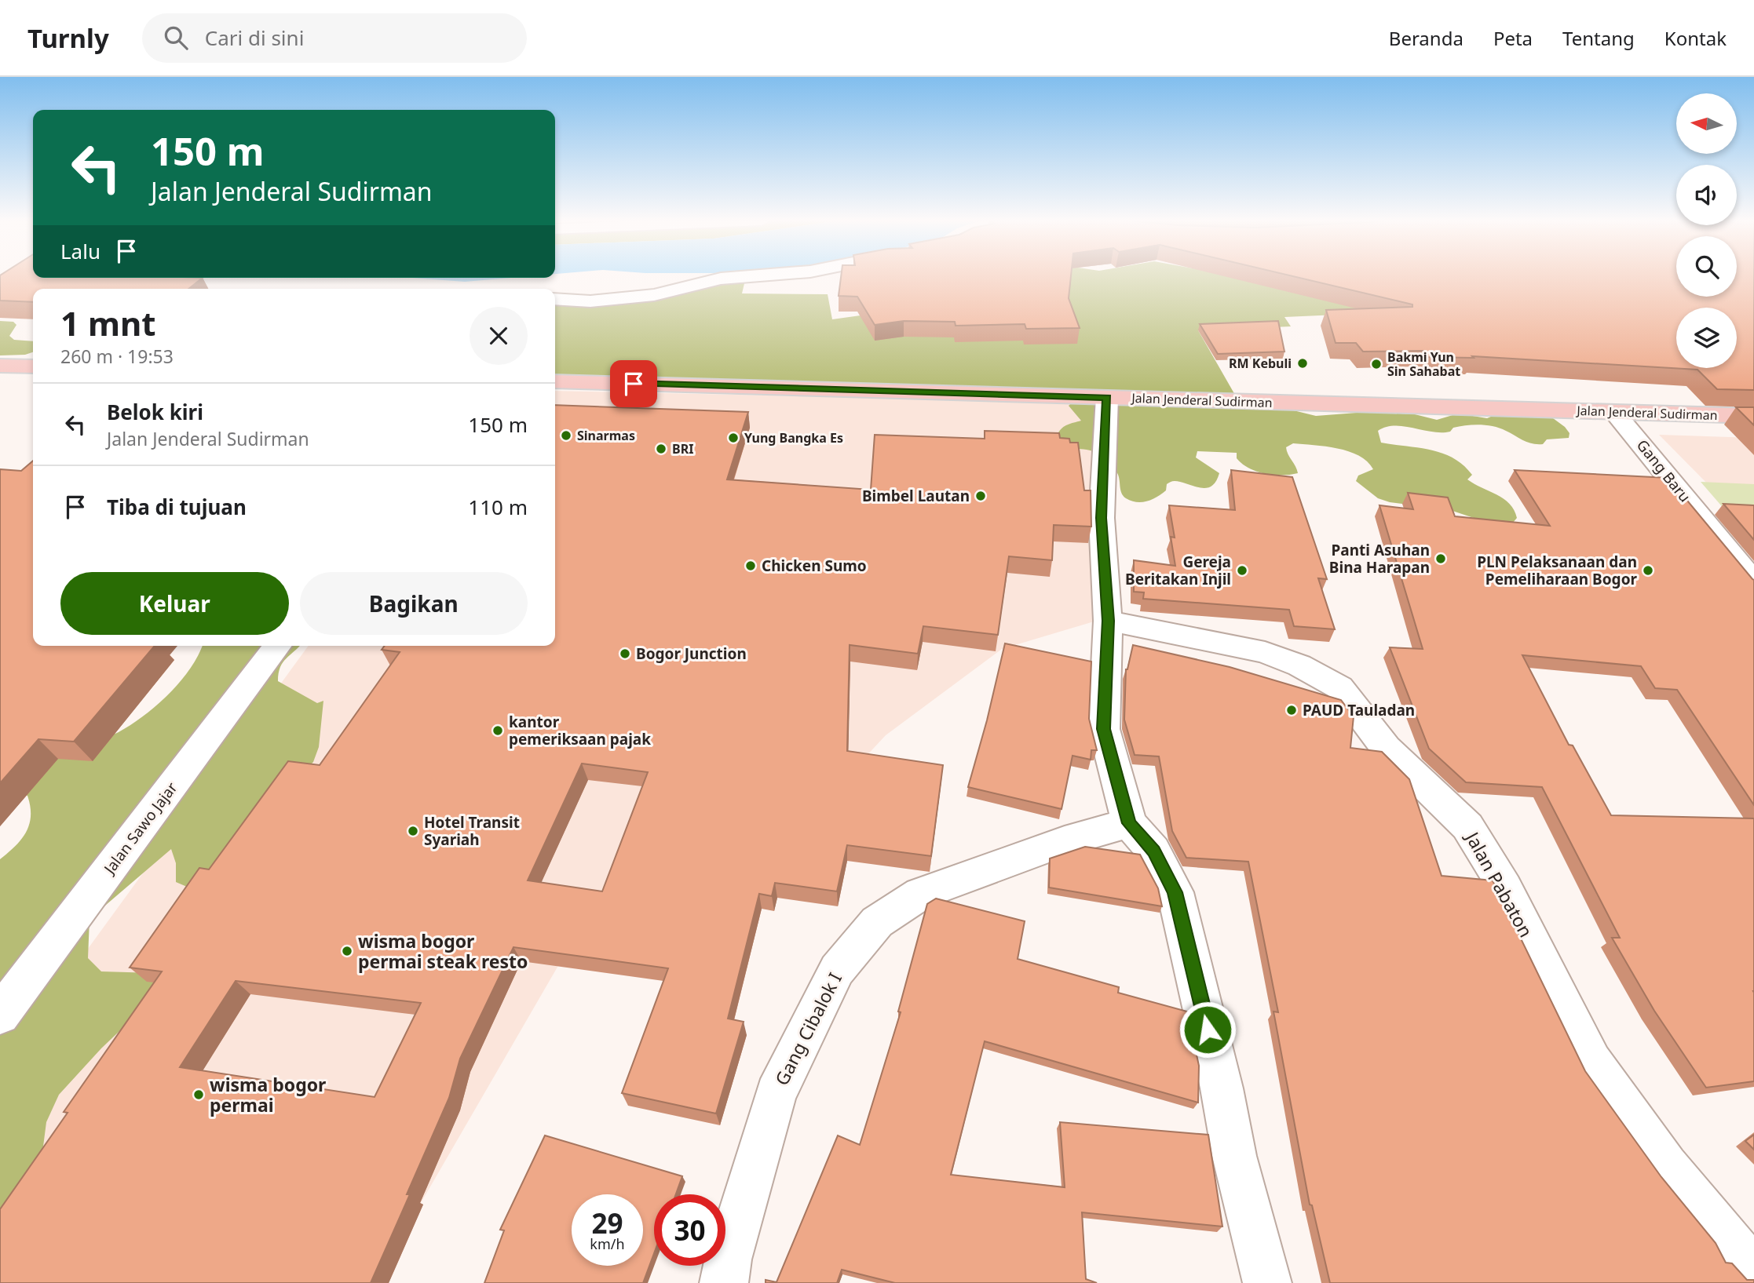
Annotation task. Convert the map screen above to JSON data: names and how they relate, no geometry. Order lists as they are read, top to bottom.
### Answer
{
  "streets": {
    "main road": ["Jalan Jenderal Sudirman"],
    "street": [
      "Gang Baru",
      "Jalan Sawo Jajar",
      "Jalan Pabaton",
      "Gang Cibalok I"
    ]
  },
  "crossings": [
    ["Jalan Jenderal Sudirman", "Gang Baru"]
  ],
  "places": [
    "RM Kebuli",
    "Bakmi Yun Sin Sahabat",
    "Sinarmas",
    "Yung Bangka Es",
    "BRI",
    "Bimbel Lautan",
    "Panti Asuhan Bina Harapan",
    "Chicken Sumo",
    "Gereja Beritakan Injil",
    "PLN Pelaksanaan dan Pemeliharaan Bogor",
    "Bogor Junction",
    "PAUD Tauladan",
    "kantor pemeriksaan pajak",
    "Hotel Transit Syariah",
    "wisma bogor permai steak resto",
    "wisma bogor permai"
  ],
  "north": "left",
  "page": {
    "header": "Turnly",
    "search": "Cari di sini",
    "nav": [
      "Beranda",
      "Peta",
      "Tentang",
      "Kontak"
    ],
    "turn": ["150 m", "Jalan Jenderal Sudirman"],
    "then": "Lalu",
    "heading": ["1 mnt", "260 m · 19:53"],
    "list": [
      {
        "name": "Belok kiri",
        "note": "Jalan Jenderal Sudirman",
        "value": "150 m"
      },
      {
        "name": "Tiba di tujuan",
        "value": "110 m"
      }
    ],
    "buttons": ["Keluar", "Bagikan"],
    "speed": "29 km/h",
    "limit": "30"
  }
}
